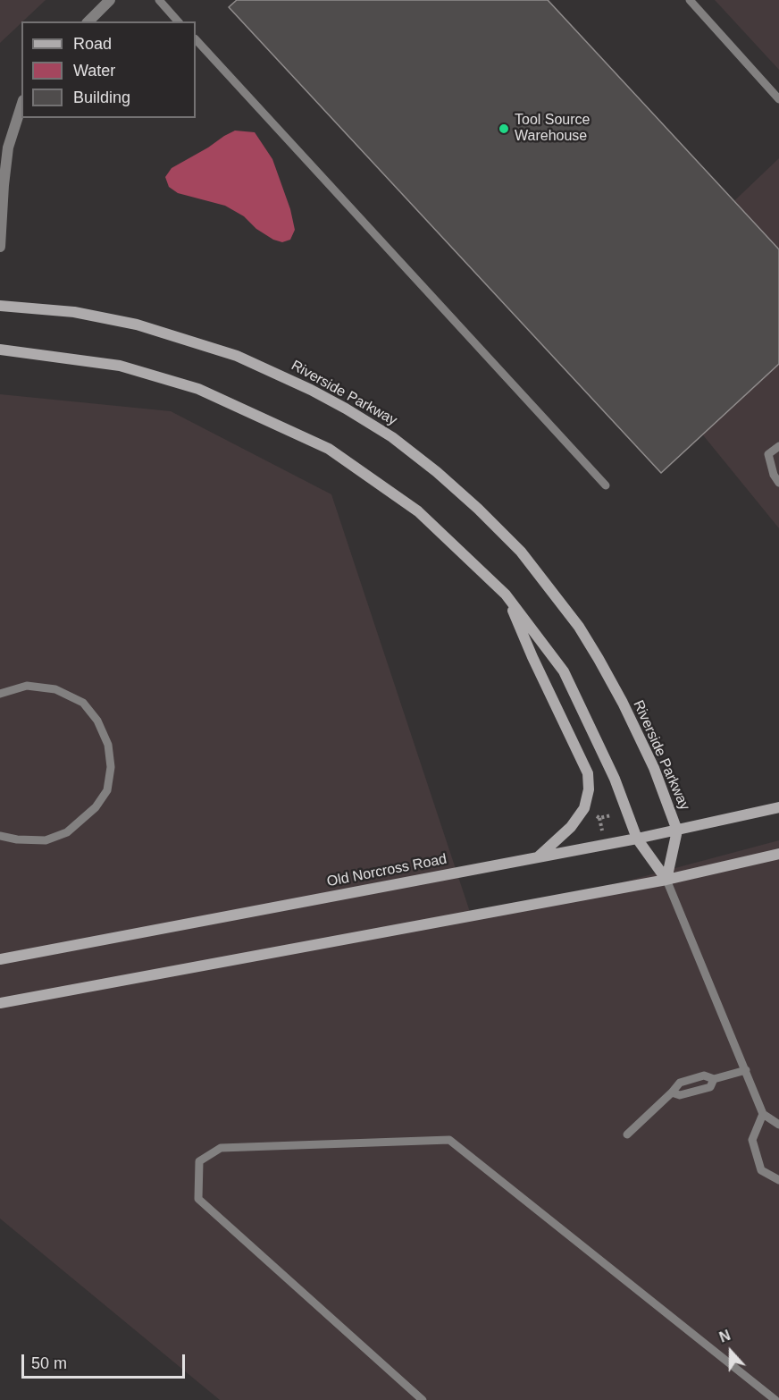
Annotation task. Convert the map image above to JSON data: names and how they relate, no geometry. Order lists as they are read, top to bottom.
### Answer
{
  "streets": {
    "main road": ["Riverside Parkway", "Old Norcross Road"]
  },
  "crossings": [
    ["Riverside Parkway", "Old Norcross Road"]
  ],
  "places": ["Tool Source Warehouse"],
  "legend": ["Road", "Water", "Building"],
  "scale_bar": "50 m",
  "north": "top"
}
